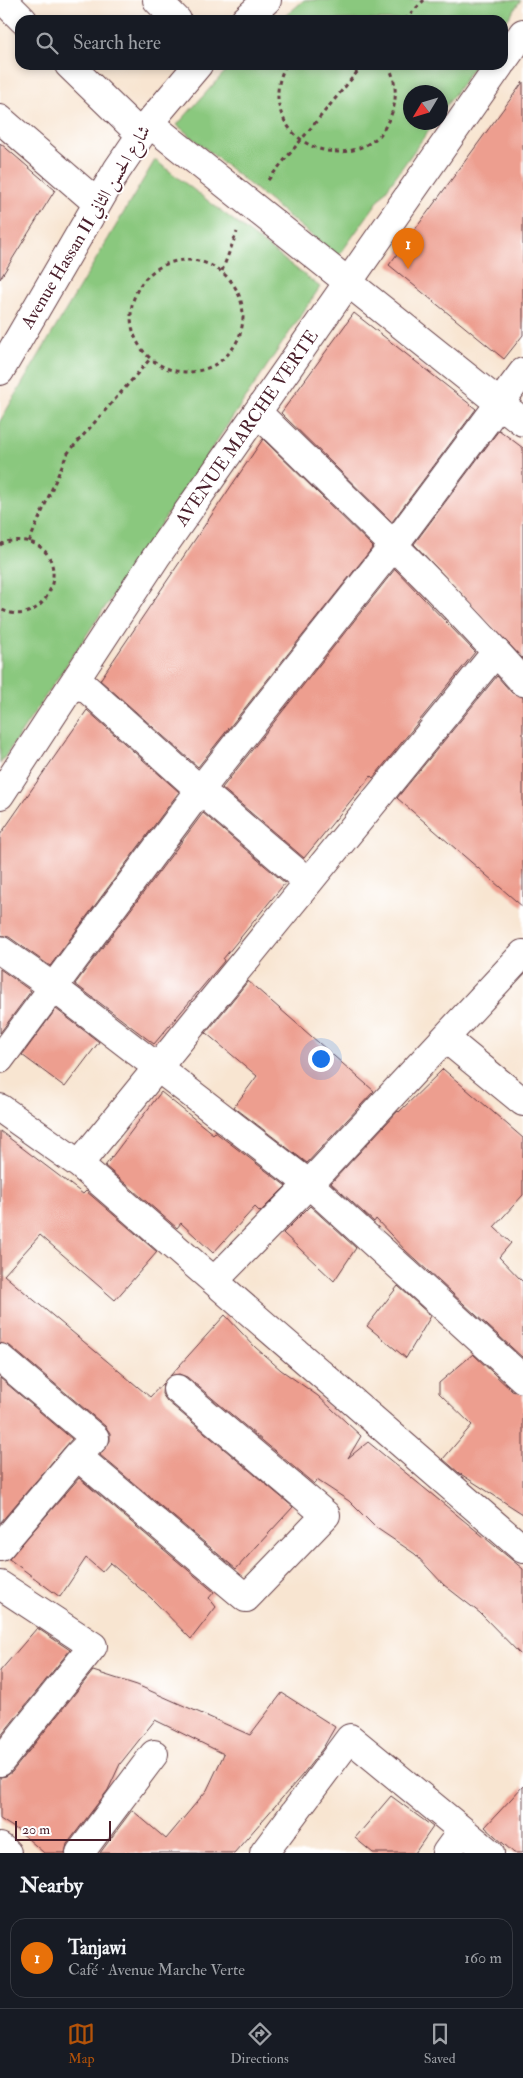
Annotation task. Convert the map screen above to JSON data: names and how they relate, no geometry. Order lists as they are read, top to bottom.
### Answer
{
  "streets": {
    "street": ["Avenue Hassan II شارع الحسن الثاني", "AVENUE MARCHE VERTE"]
  },
  "scale_bar": "20 m",
  "north": "bottom left",
  "page": {
    "search": "Search here",
    "pins": "1",
    "scale": "20 m",
    "heading": "Nearby",
    "list": [
      {
        "mark": "1",
        "name": "Tanjawi",
        "note": "Café · Avenue Marche Verte",
        "value": "160 m"
      }
    ],
    "nav": ["Map", "Directions", "Saved"]
  }
}
